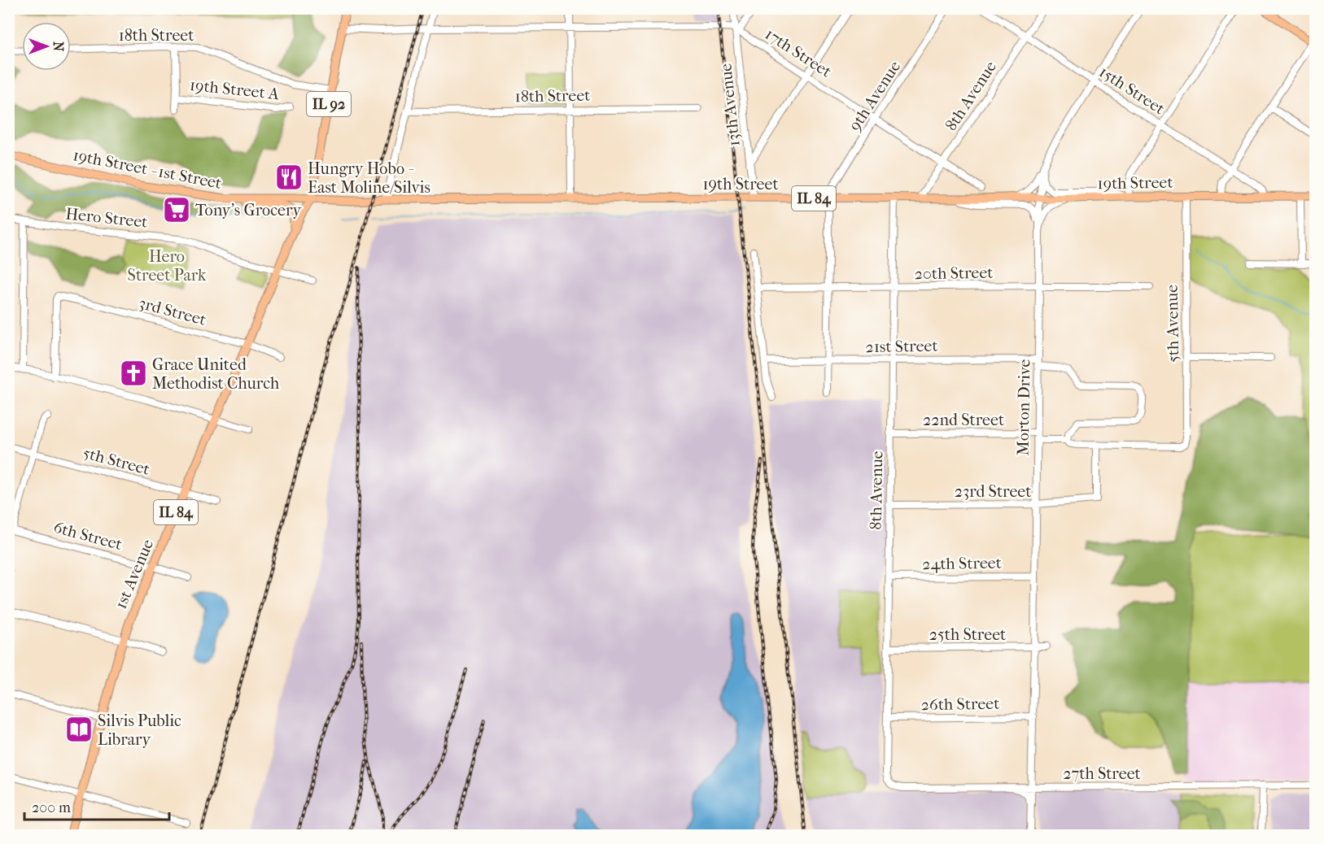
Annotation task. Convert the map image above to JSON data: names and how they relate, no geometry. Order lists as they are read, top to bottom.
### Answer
{
  "streets": {
    "main road": [
      "IL 92",
      "19th Street - 1st Street",
      "19th Street",
      "IL 84",
      "1st Avenue"
    ],
    "street": [
      "18th Street",
      "17th Street",
      "19th Street A",
      "15th Street",
      "9th Avenue",
      "8th Avenue",
      "13th Avenue",
      "Hero Street",
      "20th Street",
      "3rd Street",
      "5th Avenue",
      "21st Street",
      "Morton Drive",
      "22nd Street",
      "5th Street",
      "23rd Street",
      "6th Street",
      "24th Street",
      "25th Street",
      "26th Street",
      "27th Street"
    ]
  },
  "crossings": [
    ["18th Street", "IL 92"],
    ["17th Street", "9th Avenue"],
    ["17th Street", "8th Avenue"],
    ["17th Street", "IL 92"],
    ["17th Street", "13th Avenue"],
    ["15th Street", "8th Avenue"],
    ["15th Street", "19th Street"],
    ["15th Street", "Morton Drive"],
    ["9th Avenue", "19th Street"],
    ["8th Avenue", "19th Street"],
    ["8th Avenue", "20th Street"],
    ["8th Avenue", "21st Street"],
    ["8th Avenue", "22nd Street"],
    ["8th Avenue", "23rd Street"],
    ["8th Avenue", "24th Street"],
    ["8th Avenue", "25th Street"],
    ["8th Avenue", "26th Street"],
    ["8th Avenue", "27th Street"],
    ["IL 92", "19th Street - 1st Street"],
    ["IL 92", "19th Street"],
    ["IL 92", "1st Avenue"],
    ["13th Avenue", "19th Street"],
    ["19th Street - 1st Street", "19th Street"],
    ["19th Street - 1st Street", "1st Avenue"],
    ["19th Street", "5th Avenue"],
    ["19th Street", "Morton Drive"],
    ["19th Street", "1st Avenue"],
    ["Hero Street", "1st Avenue"],
    ["20th Street", "Morton Drive"],
    ["3rd Street", "1st Avenue"],
    ["5th Avenue", "23rd Street"],
    ["21st Street", "Morton Drive"],
    ["Morton Drive", "22nd Street"],
    ["Morton Drive", "23rd Street"],
    ["Morton Drive", "24th Street"],
    ["Morton Drive", "25th Street"],
    ["Morton Drive", "26th Street"],
    ["Morton Drive", "27th Street"],
    ["5th Street", "1st Avenue"],
    ["6th Street", "1st Avenue"]
  ],
  "parks": ["Hero Street Park"],
  "places": {
    "restaurant": ["Hungry Hobo - East Moline/Silvis"],
    "supermarket": ["Tony's Grocery"],
    "church": ["Grace United Methodist Church"],
    "library": ["Silvis Public Library"]
  },
  "scale_bar": "200 m",
  "north": "right"
}
